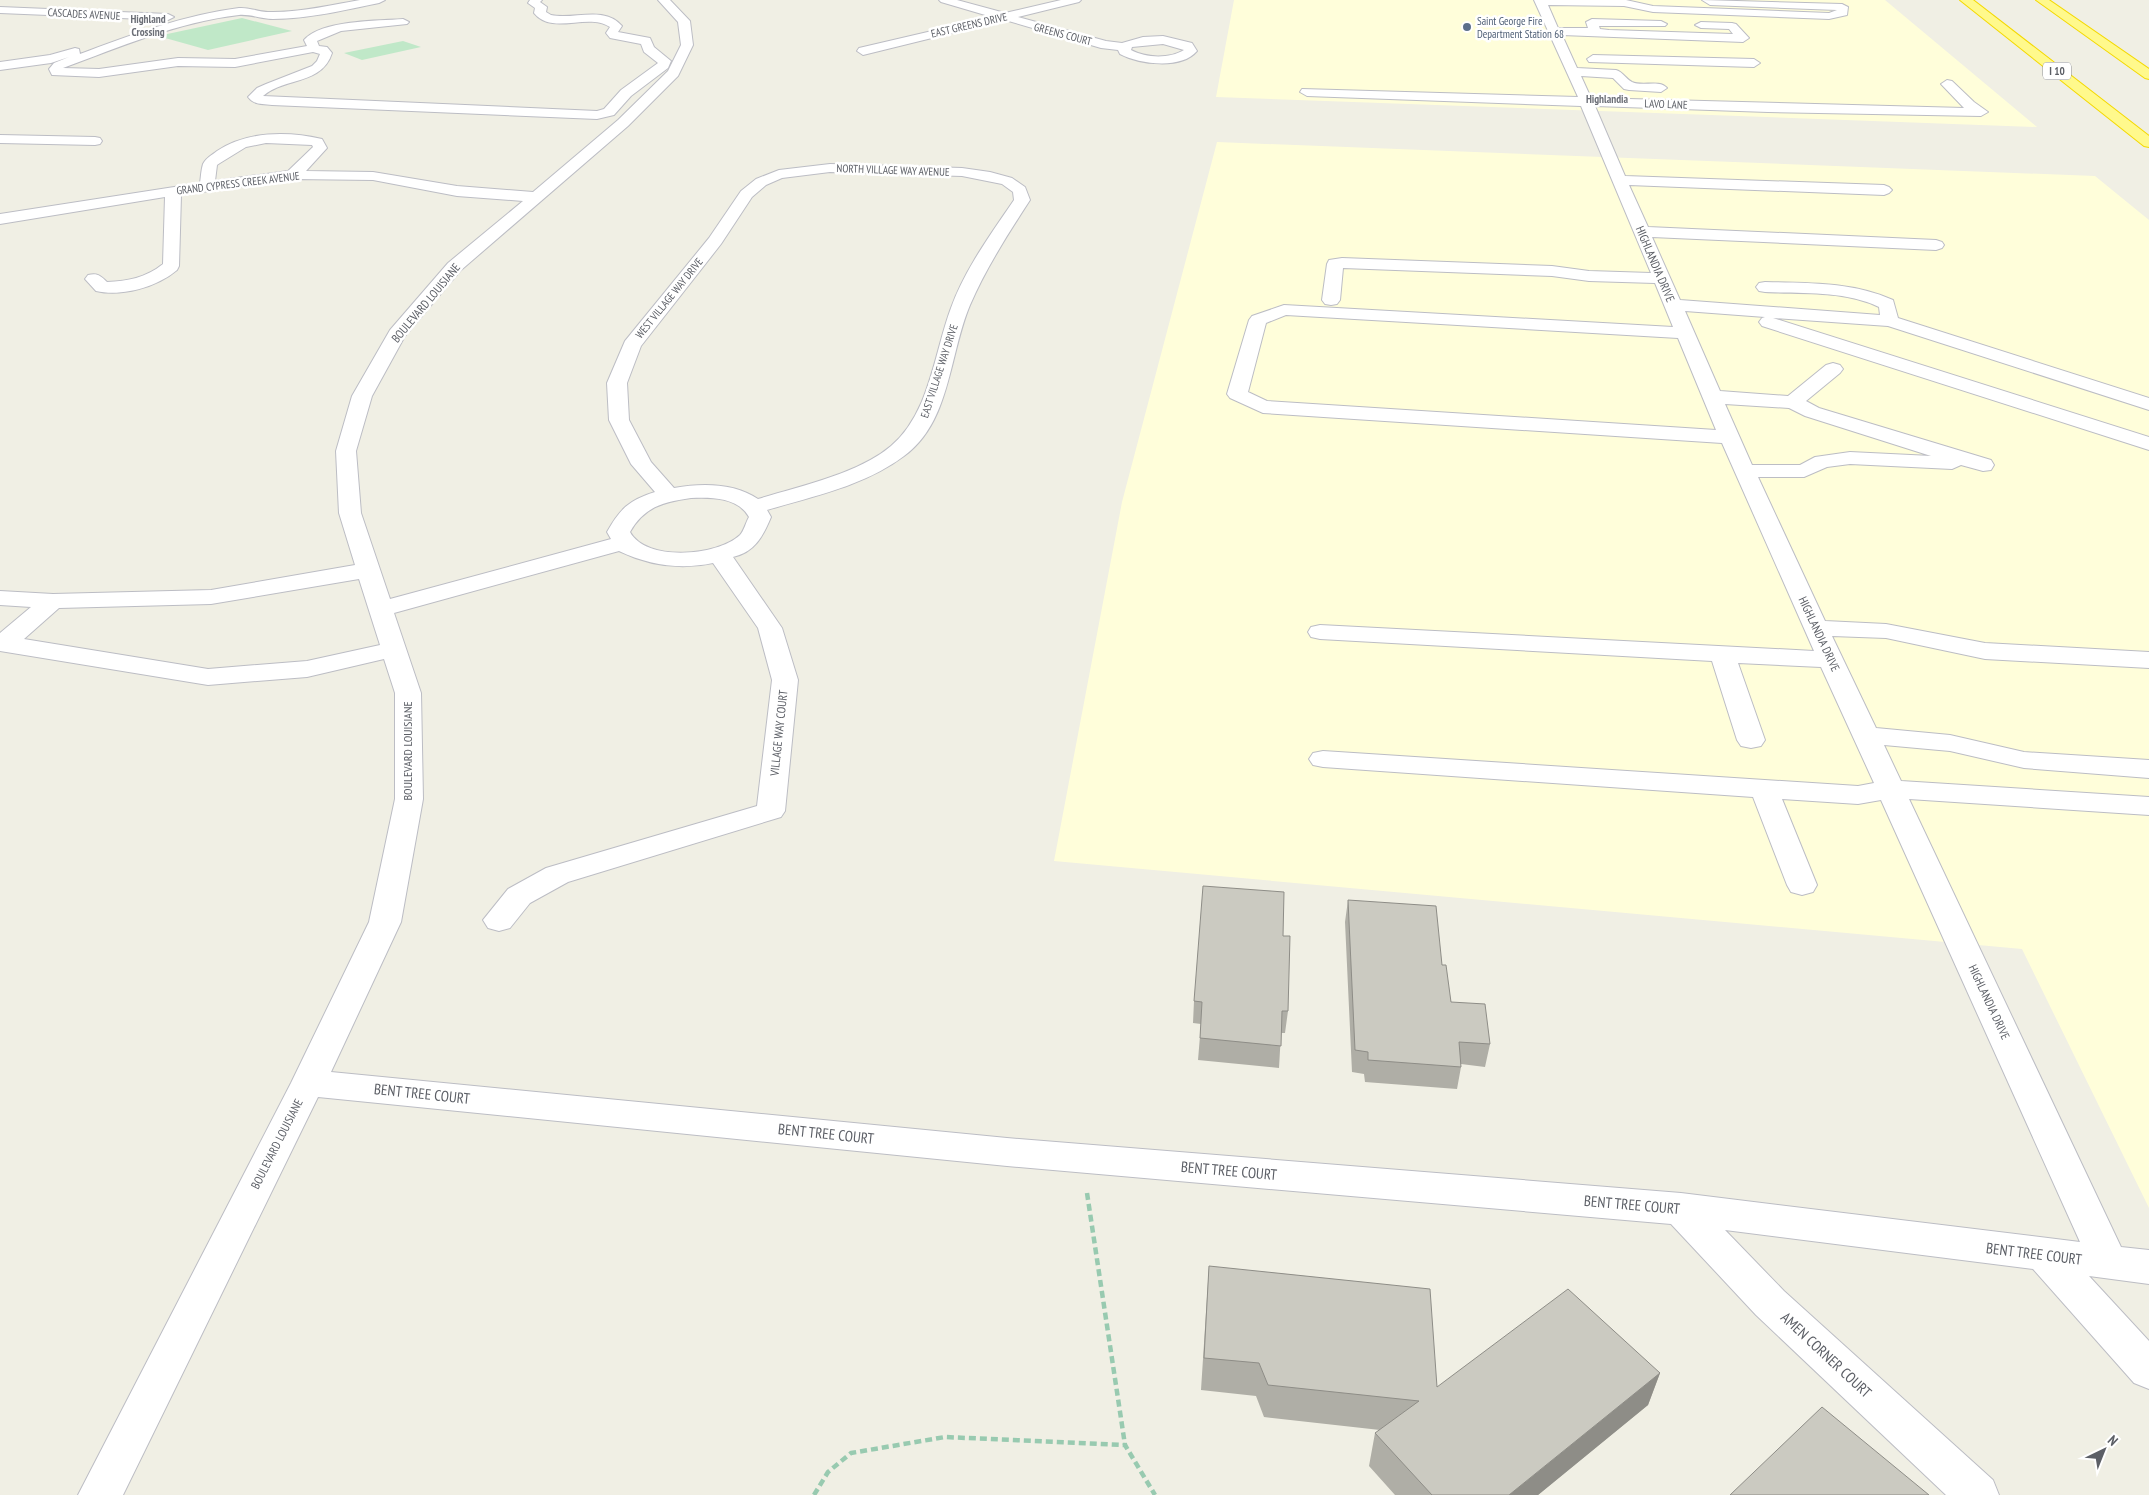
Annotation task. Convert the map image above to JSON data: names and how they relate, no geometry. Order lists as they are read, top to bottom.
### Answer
{
  "streets": {
    "highway": ["I 10"],
    "street": [
      "CASCADES AVENUE",
      "EAST GREENS DRIVE",
      "GREENS COURT",
      "LAVO LANE",
      "NORTH VILLAGE WAY AVENUE",
      "GRAND CYPRESS CREEK AVENUE",
      "HIGHLANDIA DRIVE",
      "WEST VILLAGE WAY DRIVE",
      "BOULEVARD LOUISIANE",
      "EAST VILLAGE WAY DRIVE",
      "VILLAGE WAY COURT",
      "BENT TREE COURT",
      "AMEN CORNER COURT"
    ]
  },
  "crossings": [
    ["EAST GREENS DRIVE", "GREENS COURT"],
    ["LAVO LANE", "HIGHLANDIA DRIVE"],
    ["NORTH VILLAGE WAY AVENUE", "WEST VILLAGE WAY DRIVE"],
    ["NORTH VILLAGE WAY AVENUE", "EAST VILLAGE WAY DRIVE"],
    ["GRAND CYPRESS CREEK AVENUE", "BOULEVARD LOUISIANE"],
    ["HIGHLANDIA DRIVE", "BENT TREE COURT"],
    ["BOULEVARD LOUISIANE", "BENT TREE COURT"],
    ["BENT TREE COURT", "AMEN CORNER COURT"]
  ],
  "districts": ["Highland Crossing", "Highlandia"],
  "places": ["Saint George Fire Department Station 68"],
  "north": "top right"
}
